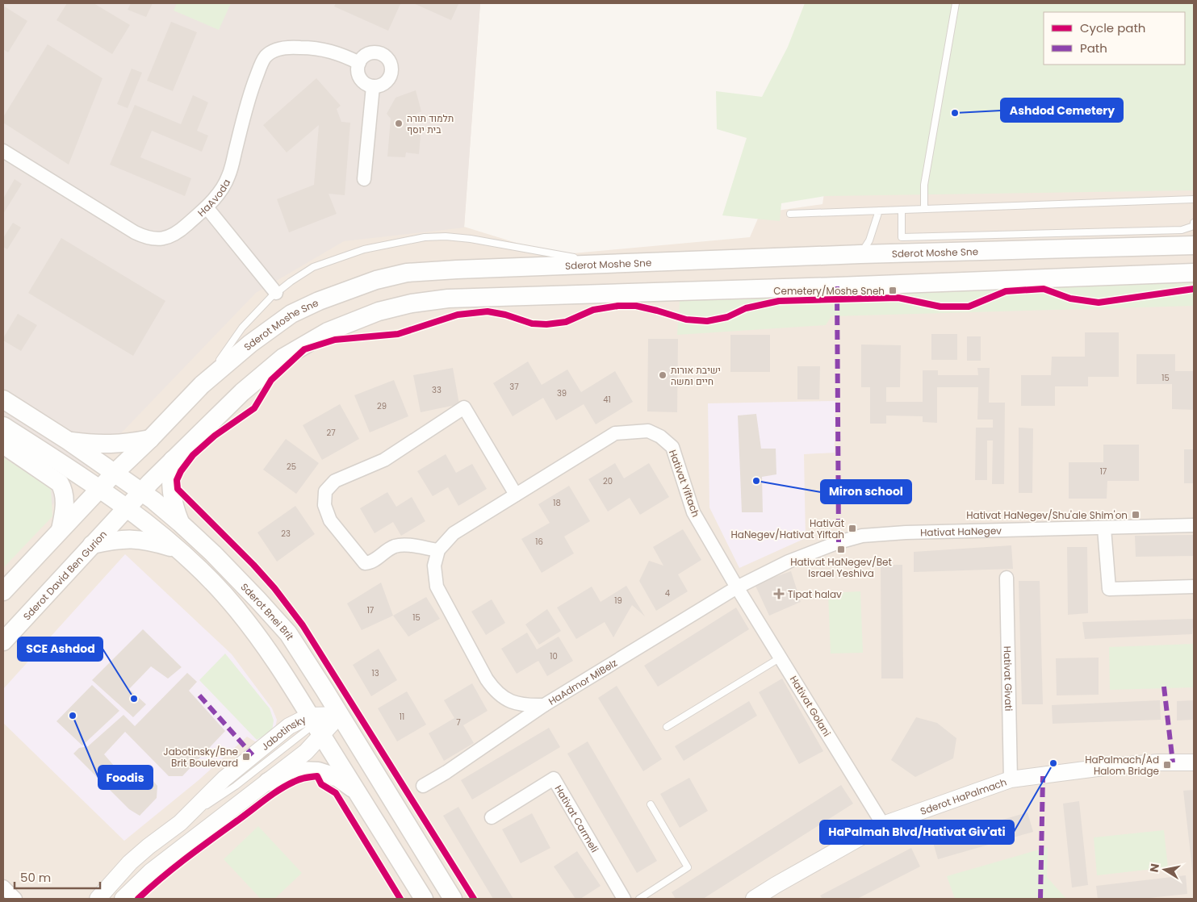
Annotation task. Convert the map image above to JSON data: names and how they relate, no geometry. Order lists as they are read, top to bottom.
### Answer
{
  "streets": {
    "main road": ["Sderot Moshe Sne", "Sderot David Ben Gurion", "Sderot Bnei Brit"],
    "street": [
      "HaAvoda",
      "Hativat Yiftach",
      "Hativat HaNegev",
      "Hativat Givati",
      "HaAdmor MiBelz",
      "Hativat Golani",
      "Jabotinsky",
      "Sderot HaPalmach",
      "Hativat Carmeli"
    ]
  },
  "crossings": [
    ["Sderot Moshe Sne", "Sderot Bnei Brit"],
    ["Hativat Yiftach", "Hativat HaNegev"],
    ["Hativat Yiftach", "HaAdmor MiBelz"],
    ["Hativat Yiftach", "Hativat Golani"],
    ["Hativat HaNegev", "HaAdmor MiBelz"],
    ["Hativat HaNegev", "Hativat Golani"],
    ["Sderot David Ben Gurion", "Sderot Bnei Brit"],
    ["Sderot Bnei Brit", "Jabotinsky"],
    ["Hativat Givati", "Sderot HaPalmach"],
    ["HaAdmor MiBelz", "Hativat Golani"],
    ["Hativat Golani", "Sderot HaPalmach"]
  ],
  "places": {
    "other": [
      "Ashdod Cemetery",
      "תלמוד תורה בית יוסף",
      "ישיבת אורות חיים ומשה",
      "Miron school",
      "SCE Ashdod",
      "Foodis",
      "HaPalmah Blvd/Hativat Giv'ati"
    ],
    "transit": [
      "Cemetery/Moshe Sneh",
      "Hativat HaNegev/Shu'ale Shim'on",
      "Hativat HaNegev/Hativat Yiftah",
      "Hativat HaNegev/Bet Israel Yeshiva",
      "Jabotinsky/Bne Brit Boulevard",
      "HaPalmach/Ad Halom Bridge"
    ],
    "health": ["Tipat halav"]
  },
  "house_numbers": [
    "15",
    "37",
    "33",
    "39",
    "41",
    "29",
    "27",
    "25",
    "17",
    "20",
    "18",
    "23",
    "16",
    "4",
    "19",
    "17",
    "15",
    "10",
    "13",
    "11",
    "7"
  ],
  "legend": ["Cycle path", "Path"],
  "scale_bar": "50 m",
  "north": "left"
}
